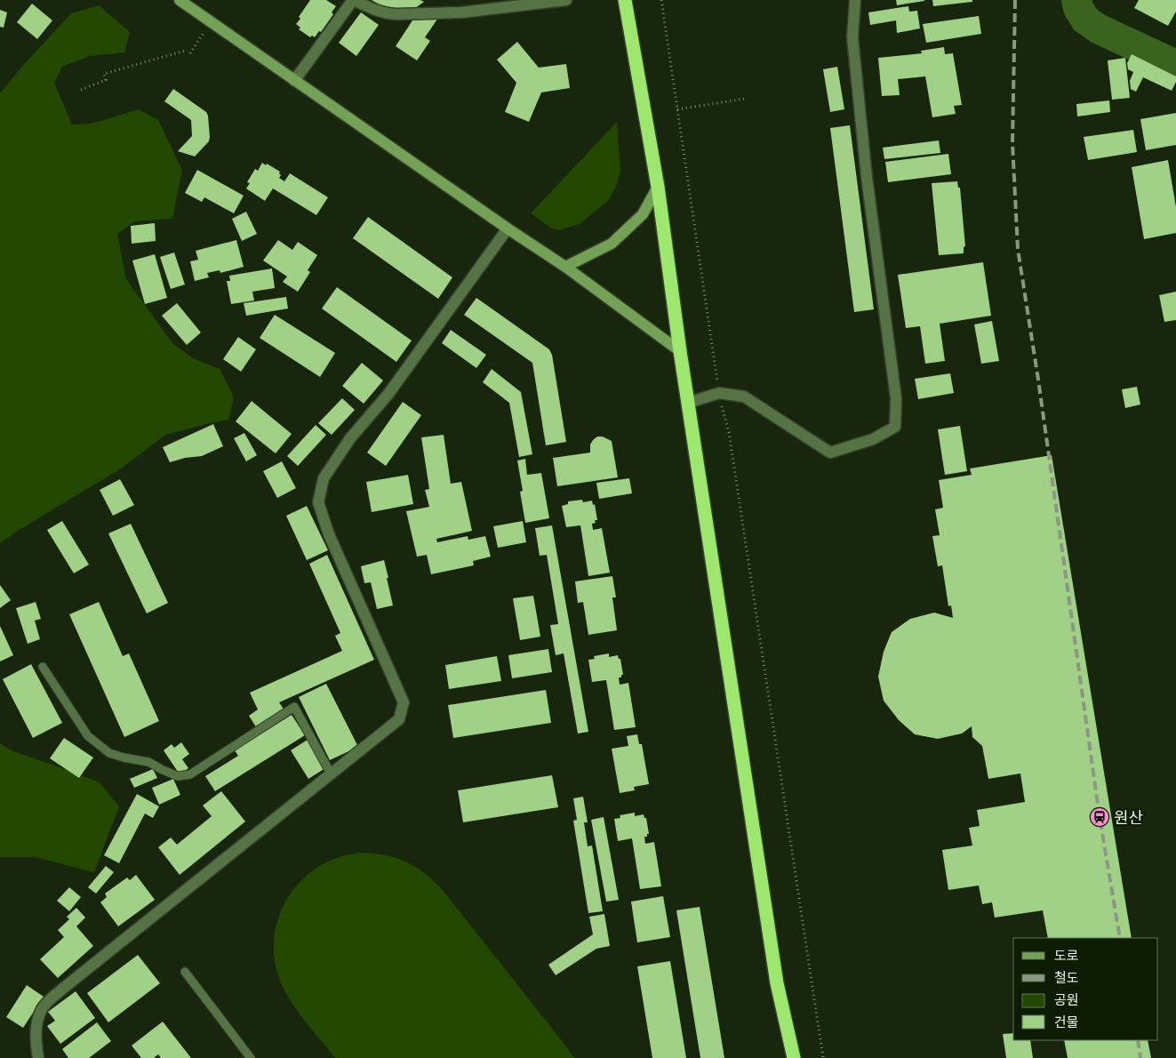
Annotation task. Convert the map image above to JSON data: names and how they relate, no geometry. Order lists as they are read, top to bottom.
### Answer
{
  "places": {
    "station": ["원산"]
  },
  "legend": [
    "도로",
    "철도",
    "공원",
    "건물"
  ]
}
